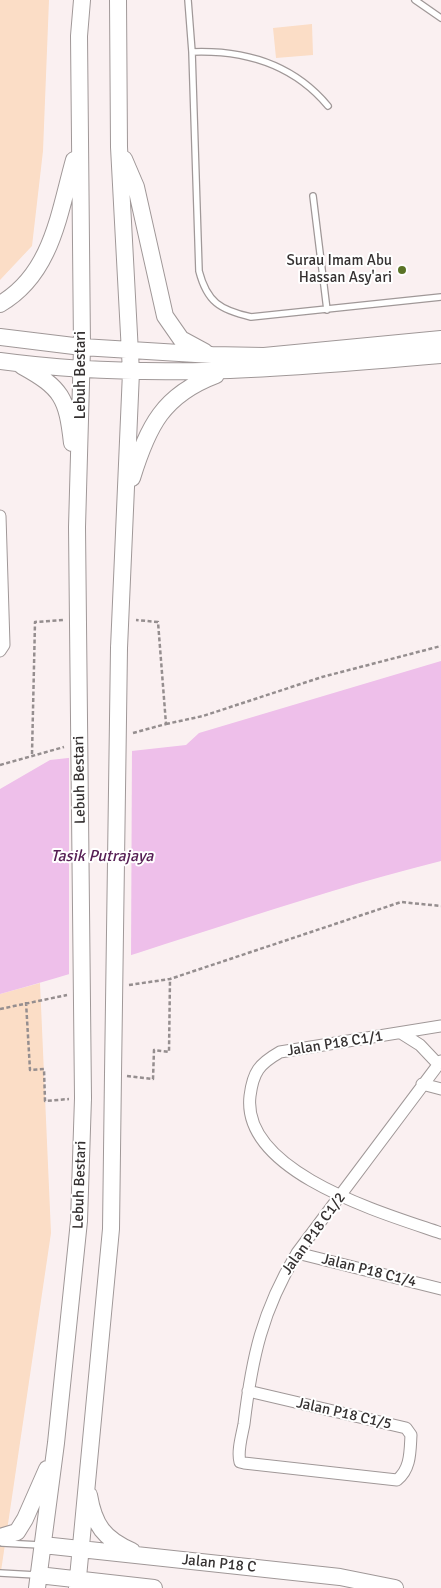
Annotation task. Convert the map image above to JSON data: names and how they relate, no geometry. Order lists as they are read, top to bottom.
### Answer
{
  "streets": {
    "main road": ["Lebuh Bestari", "Jalan P18 C"],
    "street": [
      "Jalan P18 C1/1",
      "Jalan P18 C1/2",
      "Jalan P18 C1/4",
      "Jalan P18 C1/5"
    ]
  },
  "crossings": [
    ["Lebuh Bestari", "Jalan P18 C"],
    ["Jalan P18 C1/1", "Jalan P18 C1/2"],
    ["Jalan P18 C1/2", "Jalan P18 C1/4"],
    ["Jalan P18 C1/2", "Jalan P18 C1/5"]
  ],
  "water": ["Tasik Putrajaya"],
  "places": ["Surau Imam Abu Hassan Asy'ari"]
}
